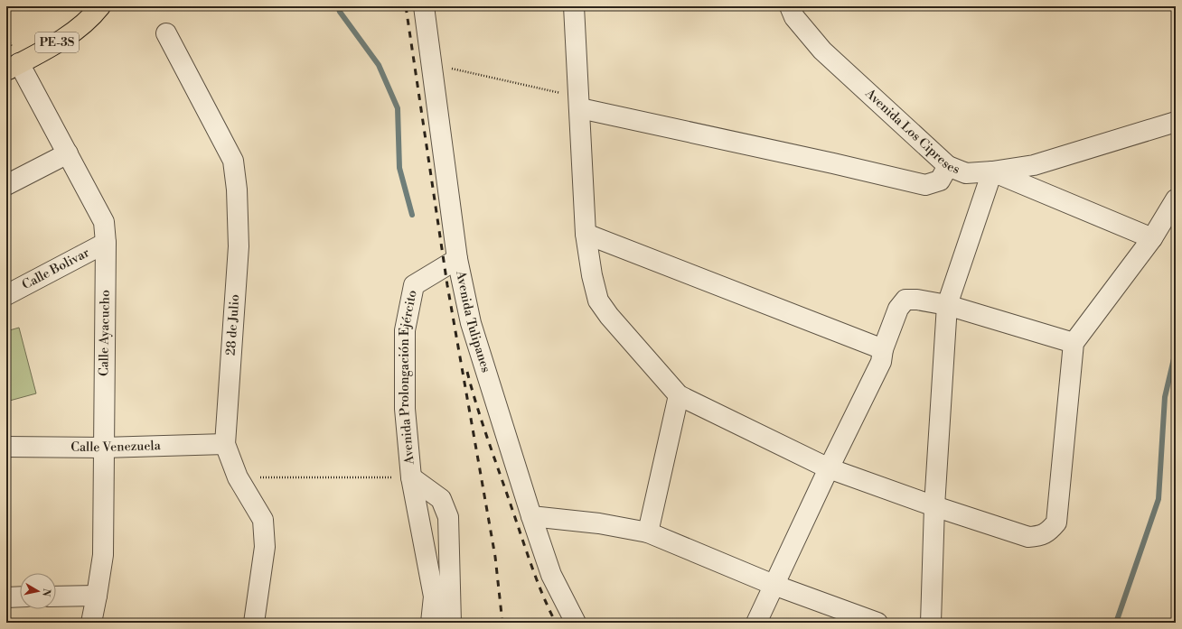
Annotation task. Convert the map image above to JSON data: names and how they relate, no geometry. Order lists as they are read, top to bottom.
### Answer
{
  "streets": {
    "highway": ["PE-3S"],
    "street": [
      "Avenida Los Cipreses",
      "Calle Bolivar",
      "Avenida Tulipanes",
      "28 de Julio",
      "Calle Ayacucho",
      "Avenida Prolongación Ejército",
      "Calle Venezuela"
    ]
  },
  "crossings": [
    ["PE-3S", "Calle Ayacucho"],
    ["Calle Bolivar", "Calle Ayacucho"],
    ["Avenida Tulipanes", "Avenida Prolongación Ejército"],
    ["28 de Julio", "Calle Venezuela"],
    ["Calle Ayacucho", "Calle Venezuela"]
  ],
  "north": "right"
}
